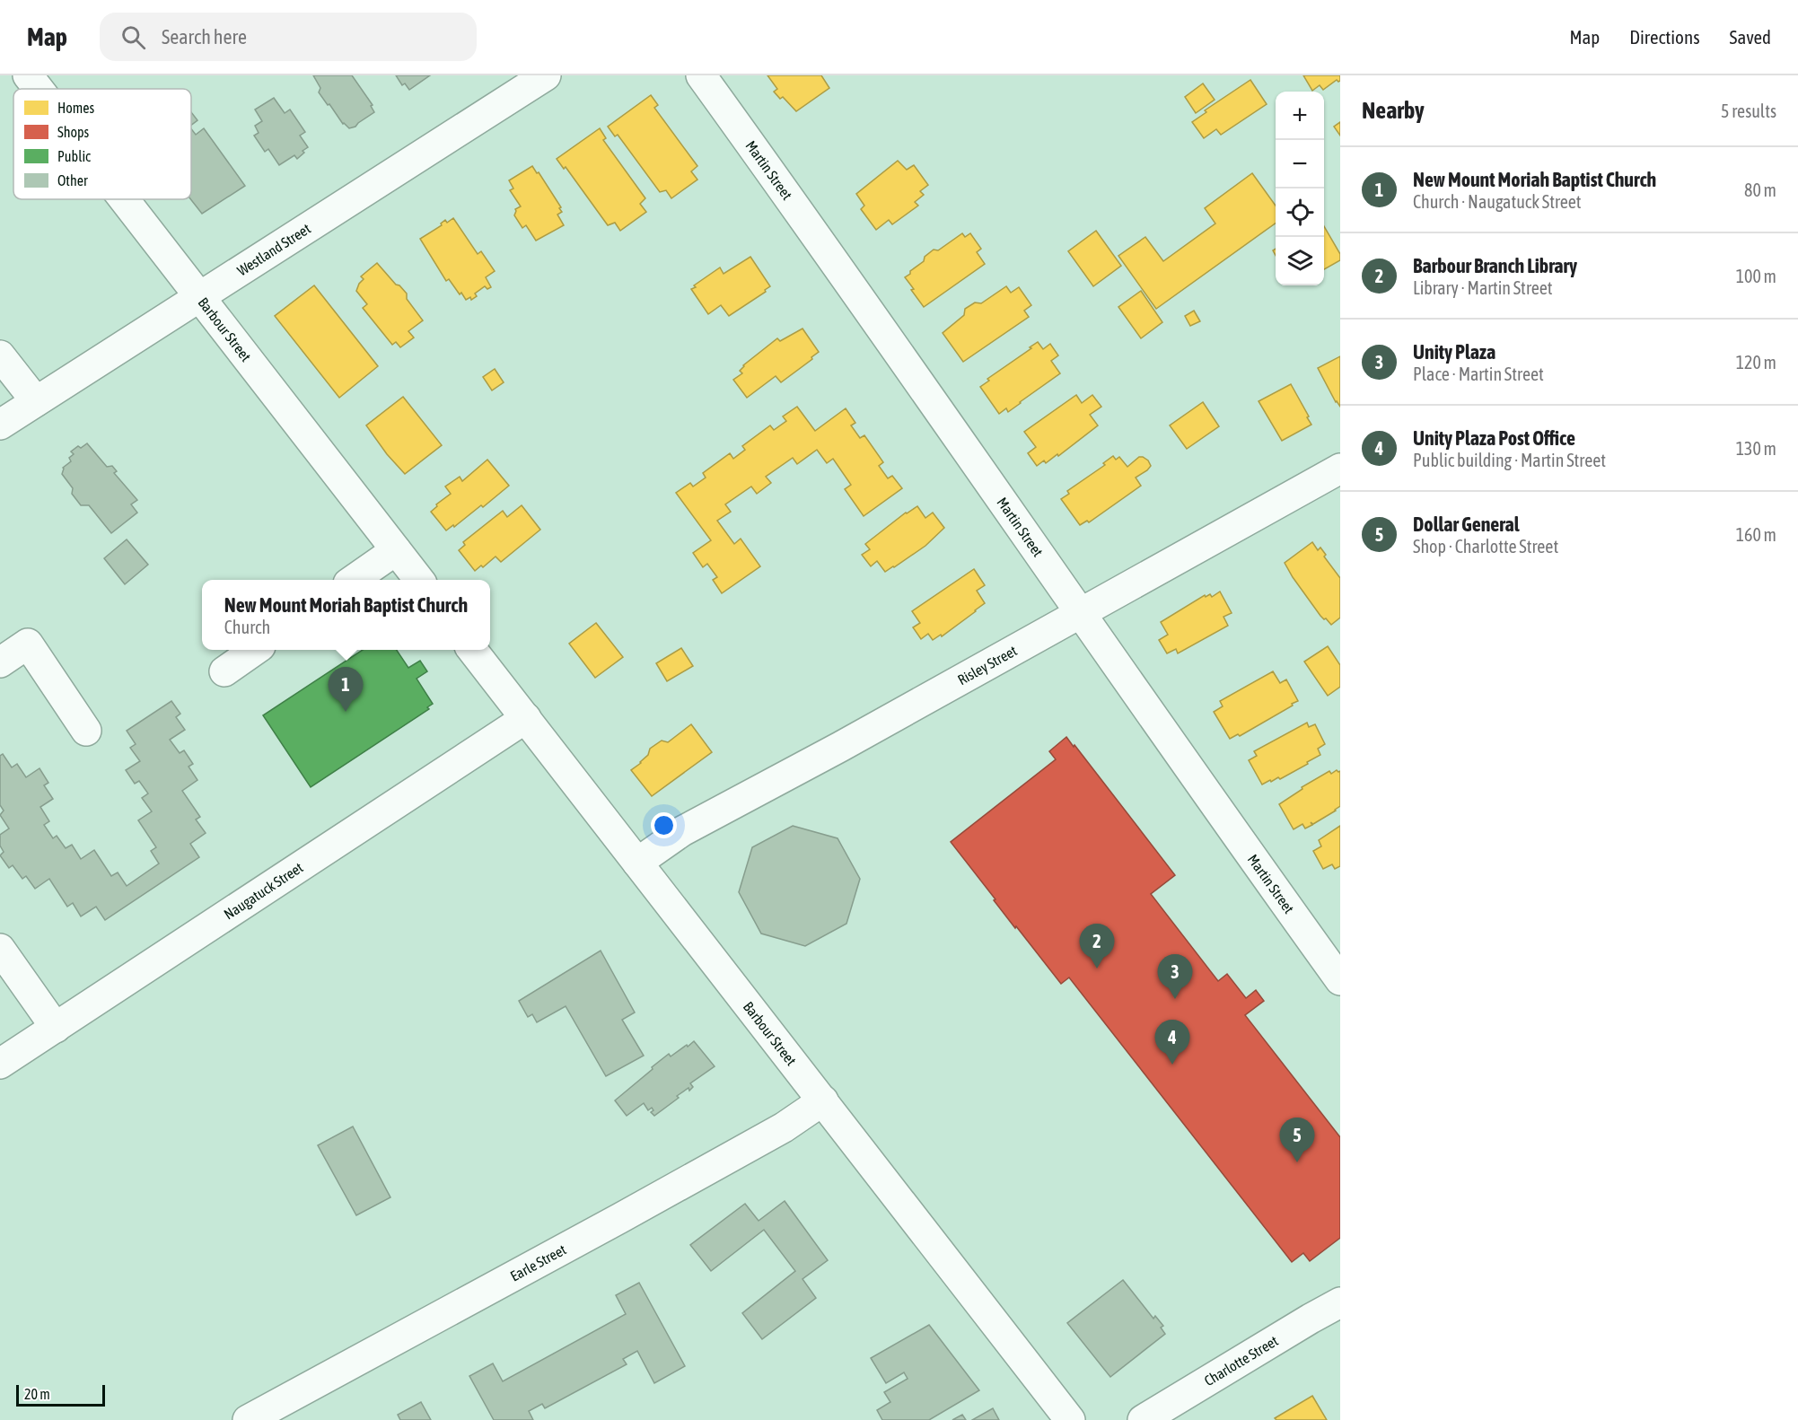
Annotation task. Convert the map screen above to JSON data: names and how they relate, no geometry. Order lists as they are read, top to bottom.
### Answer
{
  "streets": {
    "street": [
      "Martin Street",
      "Westland Street",
      "Barbour Street",
      "Risley Street",
      "Naugatuck Street",
      "Earle Street",
      "Charlotte Street"
    ]
  },
  "crossings": [
    ["Martin Street", "Risley Street"],
    ["Westland Street", "Barbour Street"],
    ["Barbour Street", "Risley Street"],
    ["Barbour Street", "Naugatuck Street"],
    ["Barbour Street", "Earle Street"]
  ],
  "legend": [
    "Homes",
    "Shops",
    "Public",
    "Other"
  ],
  "scale_bar": "20 m",
  "page": {
    "header": "Map",
    "search": "Search here",
    "nav": ["Map", "Directions", "Saved"],
    "heading": ["Nearby", "5 results"],
    "map_buttons": ["+", "−"],
    "list": [
      {
        "mark": "1",
        "name": "New Mount Moriah Baptist Church",
        "note": "Church · Naugatuck Street",
        "value": "80 m"
      },
      {
        "mark": "2",
        "name": "Barbour Branch Library",
        "note": "Library · Martin Street",
        "value": "100 m"
      },
      {
        "mark": "3",
        "name": "Unity Plaza",
        "note": "Place · Martin Street",
        "value": "120 m"
      },
      {
        "mark": "4",
        "name": "Unity Plaza Post Office",
        "note": "Public building · Martin Street",
        "value": "130 m"
      },
      {
        "mark": "5",
        "name": "Dollar General",
        "note": "Shop · Charlotte Street",
        "value": "160 m"
      }
    ],
    "popup": ["New Mount Moriah Baptist Church", "Church"],
    "pins": [
      "1",
      "2",
      "3",
      "4",
      "5"
    ],
    "scale": "20 m"
  }
}
